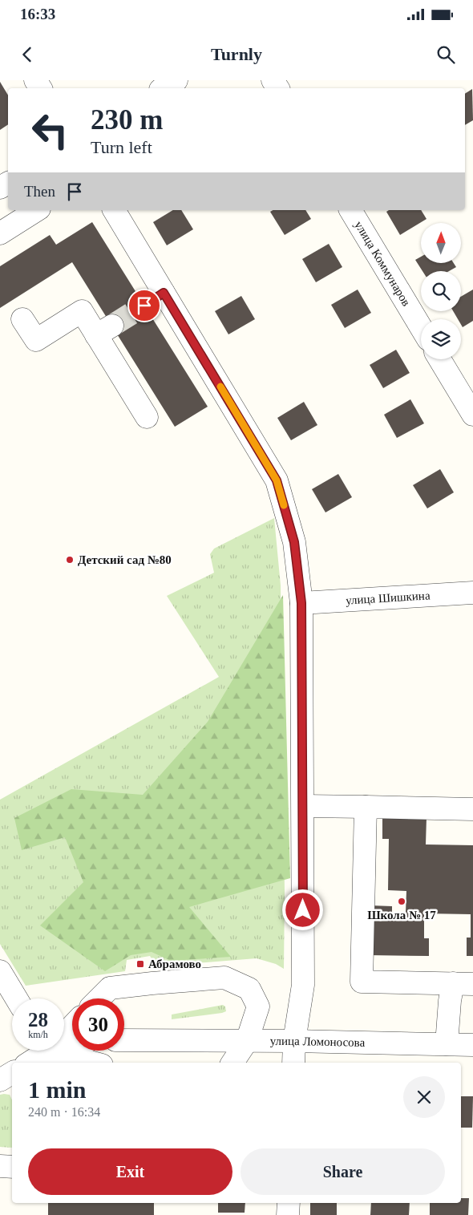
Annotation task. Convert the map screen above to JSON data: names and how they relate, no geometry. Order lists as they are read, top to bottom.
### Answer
{
  "streets": {
    "street": ["улица Коммунаров", "улица Шишкина", "улица Ломоносова"]
  },
  "places": {
    "other": ["Детский сад №80", "Школа № 17"],
    "transit": ["Абрамово"]
  },
  "north": "top",
  "page": {
    "status": "16:33",
    "header": "Turnly",
    "turn": ["230 m", "Turn left"],
    "then": "Then",
    "speed": "28 km/h",
    "limit": "30",
    "heading": ["1 min", "240 m · 16:34"],
    "buttons": ["Exit", "Share"]
  }
}
